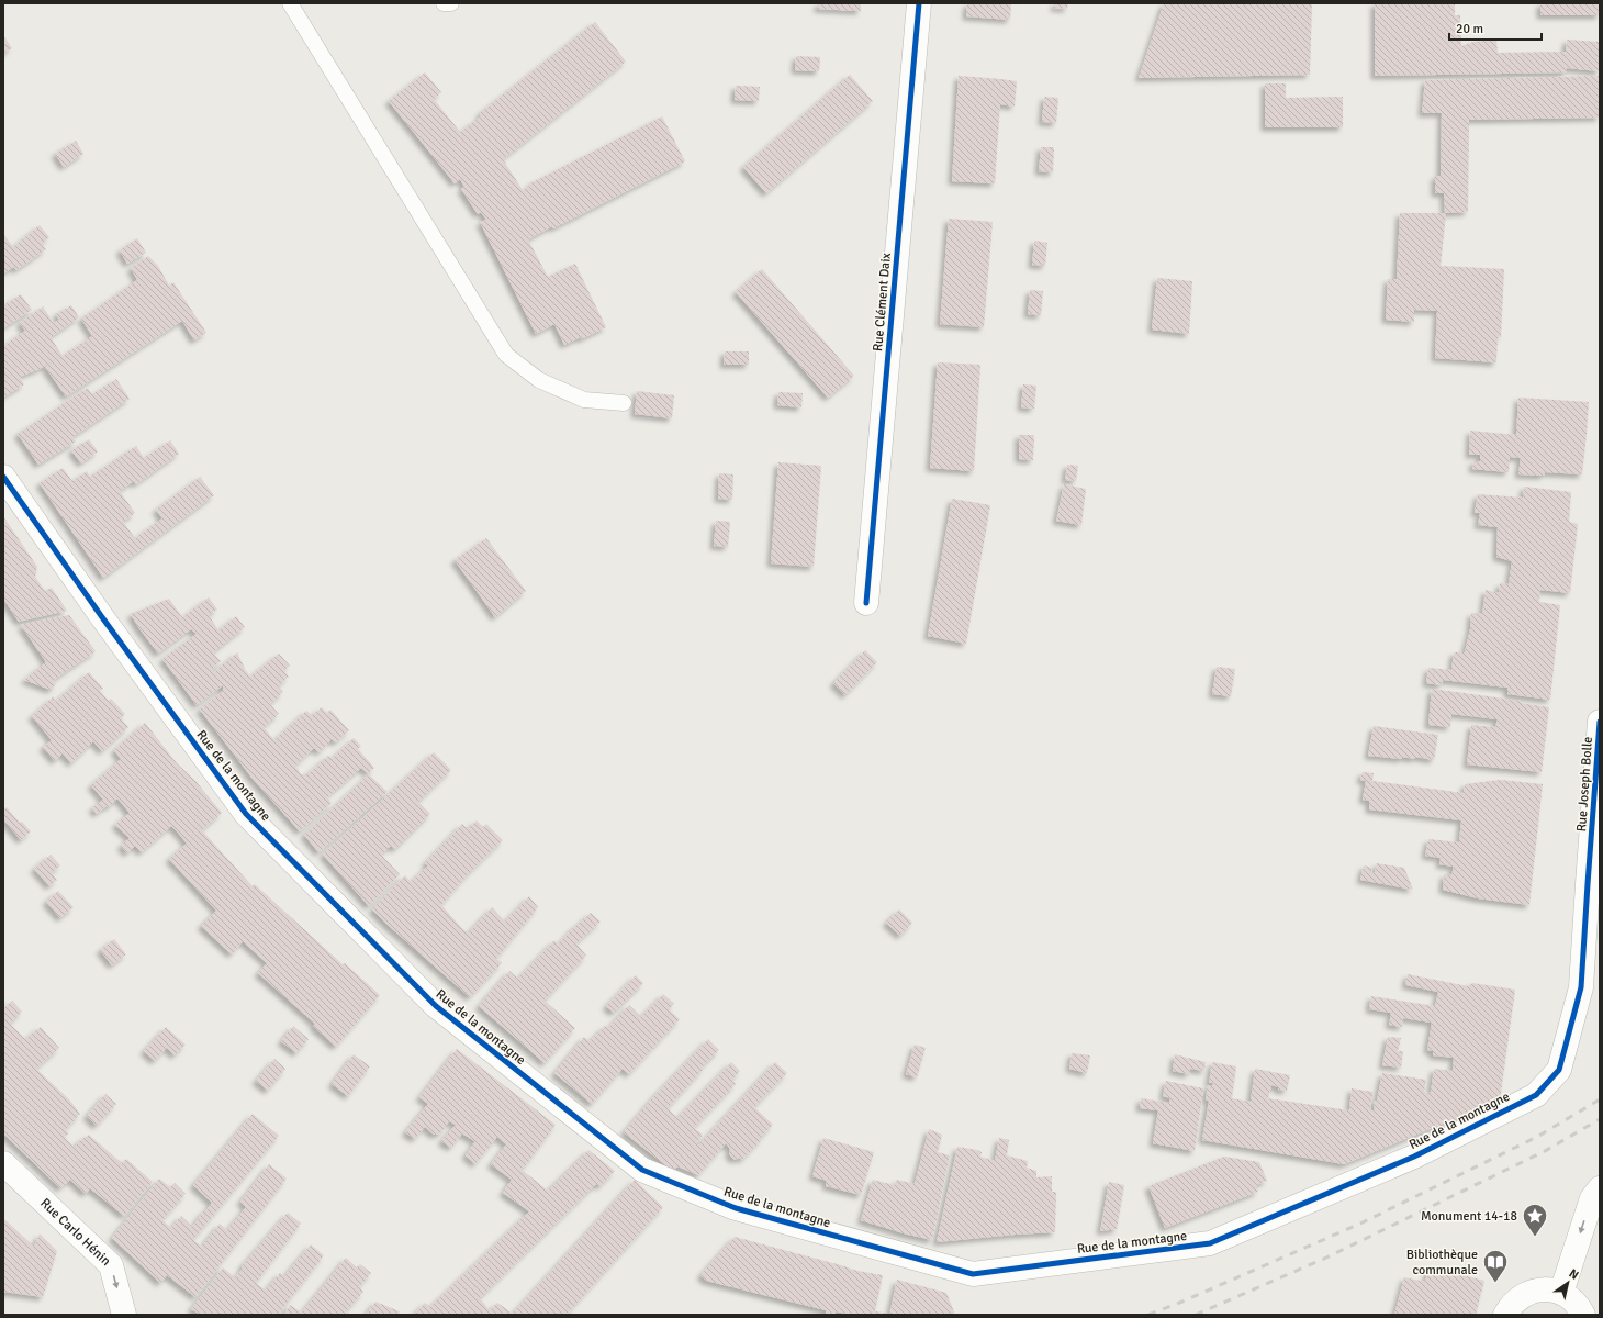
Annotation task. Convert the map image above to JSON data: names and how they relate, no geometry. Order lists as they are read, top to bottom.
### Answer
{
  "streets": {
    "street": [
      "Rue Clément Daix",
      "Rue de la montagne",
      "Rue Joseph Bolle",
      "Rue Carlo Hénin"
    ]
  },
  "crossings": [
    ["Rue de la montagne", "Rue Joseph Bolle"]
  ],
  "one_way": ["Rue Carlo Hénin"],
  "places": {
    "place": ["Monument 14-18"],
    "library": ["Bibliothèque communale"]
  },
  "scale_bar": "20 m",
  "north": "top right"
}
